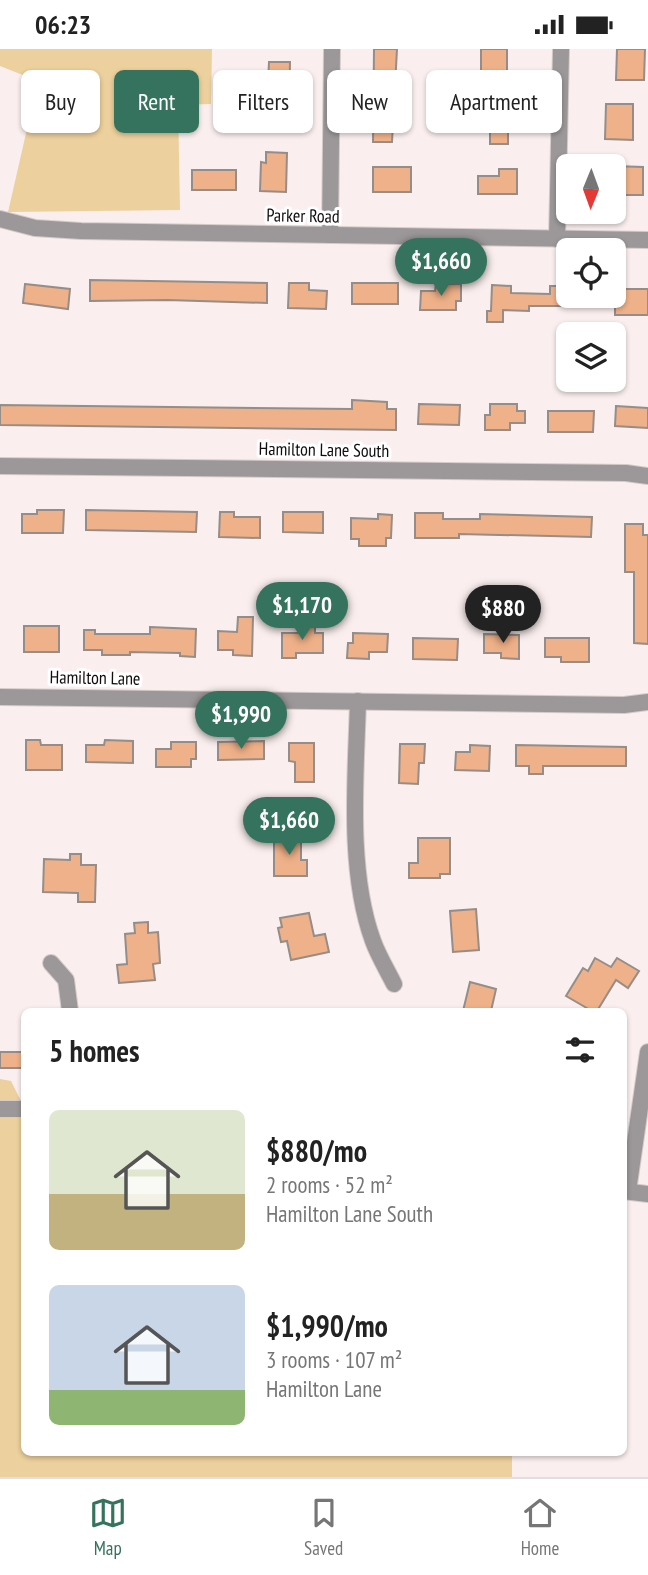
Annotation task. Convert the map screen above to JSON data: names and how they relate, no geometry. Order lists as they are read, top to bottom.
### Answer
{
  "streets": {
    "street": ["Parker Road", "Hamilton Lane South", "Hamilton Lane"]
  },
  "north": "bottom",
  "page": {
    "status": "06:23",
    "chip": [
      "Buy",
      "Rent",
      "Filters",
      "New",
      "Apartment"
    ],
    "price": [
      "$1,660",
      "$1,170",
      "$880",
      "$1,990",
      "$1,660"
    ],
    "heading": "5 homes",
    "list": [
      {
        "name": "$880/mo",
        "note": "2 rooms · 52 m² · Hamilton Lane South"
      },
      {
        "name": "$1,990/mo",
        "note": "3 rooms · 107 m² · Hamilton Lane"
      }
    ],
    "tabs": ["Map", "Saved", "Home"]
  }
}
